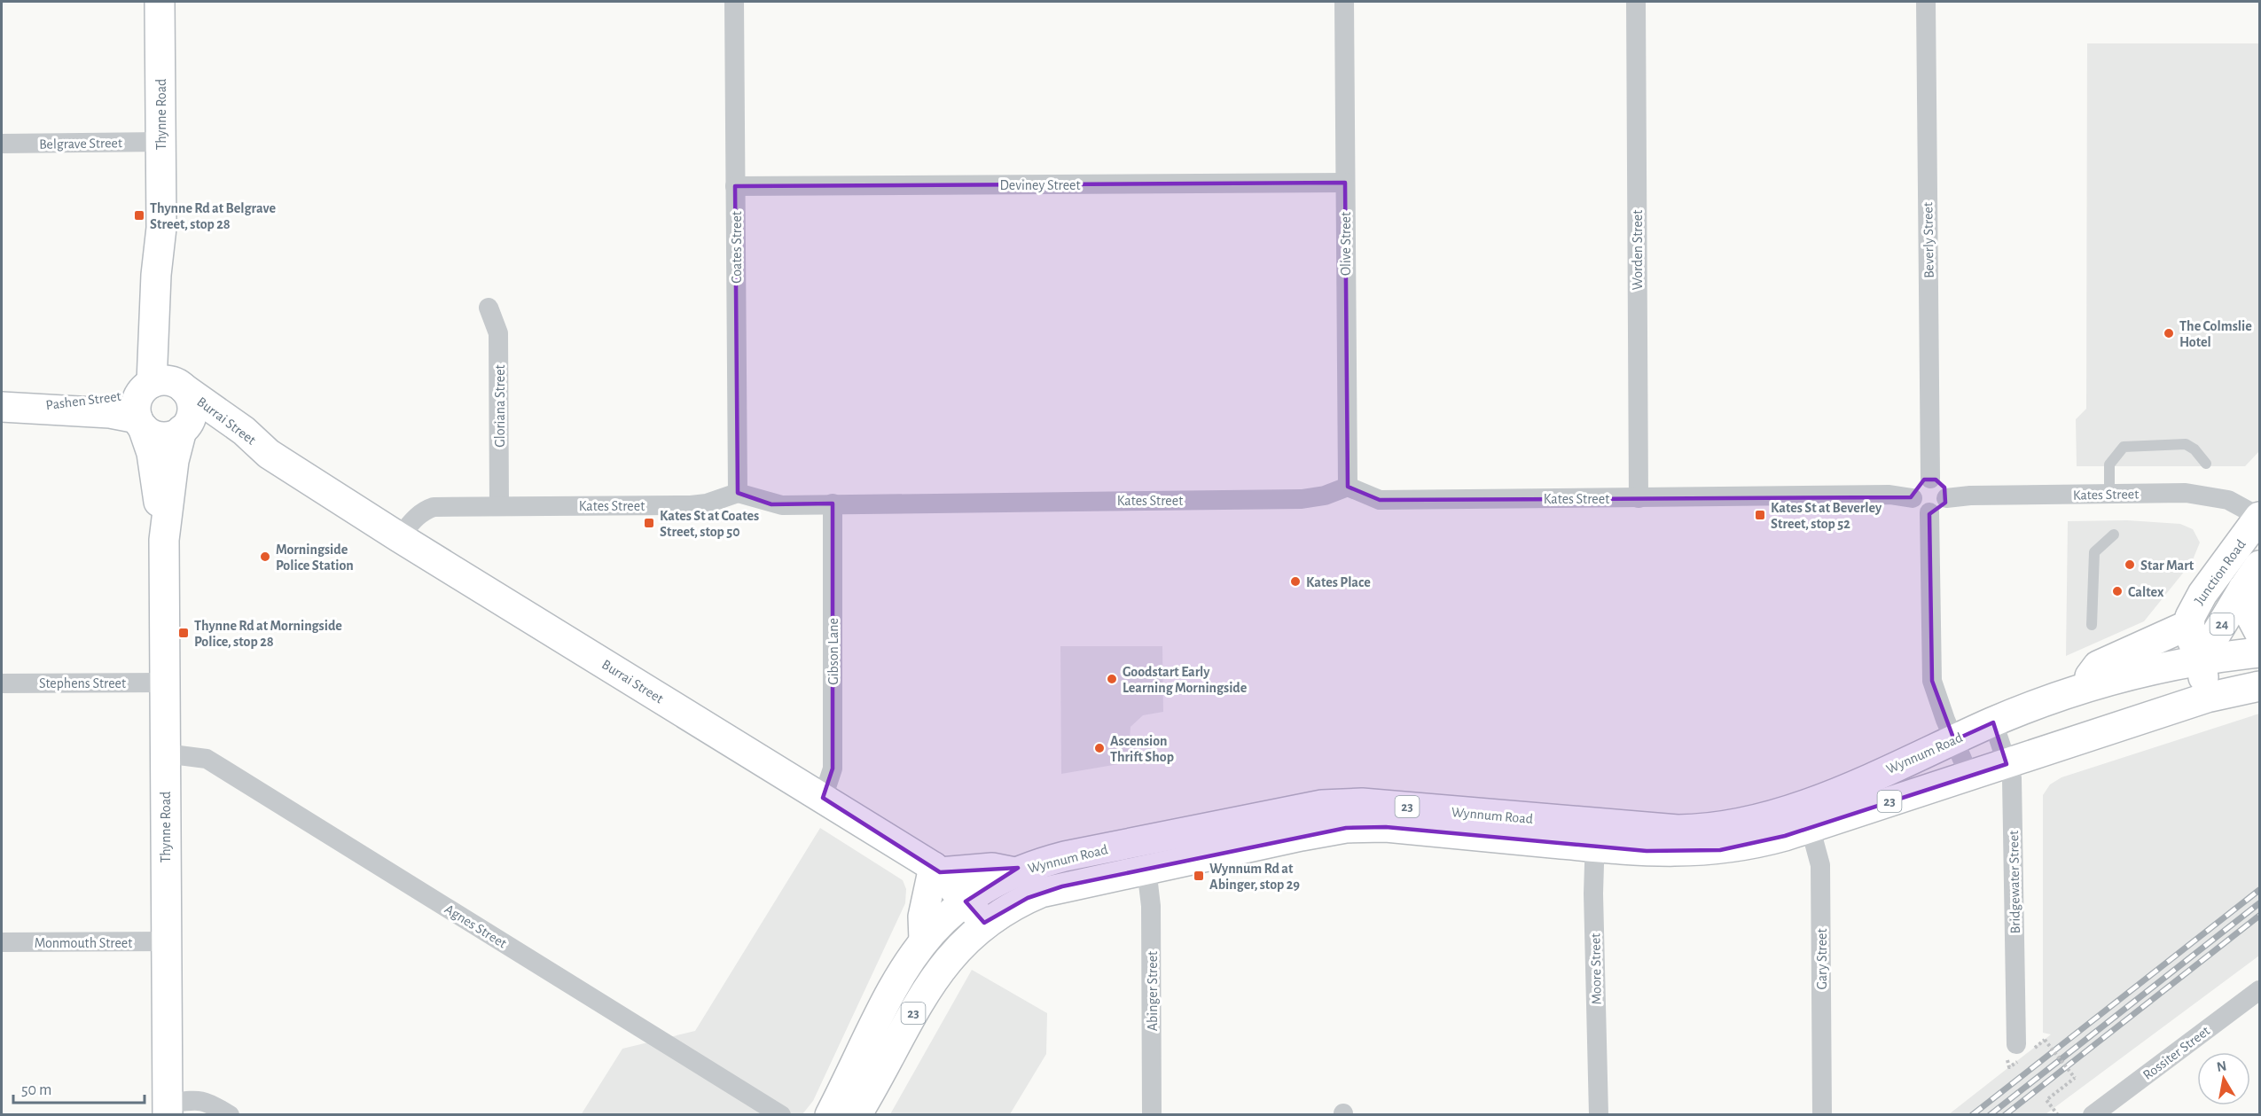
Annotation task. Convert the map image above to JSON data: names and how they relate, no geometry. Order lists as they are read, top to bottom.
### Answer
{
  "streets": {
    "main road": [
      "Thynne Road",
      "Pashen Street",
      "Burrai Street",
      "Junction Road",
      "24",
      "Wynnum Road",
      "23"
    ],
    "street": [
      "Belgrave Street",
      "Deviney Street",
      "Beverly Street",
      "Olive Street",
      "Coates Street",
      "Worden Street",
      "Gloriana Street",
      "Kates Street",
      "Gibson Lane",
      "Stephens Street",
      "Bridgewater Street",
      "Agnes Street",
      "Monmouth Street",
      "Gary Street",
      "Moore Street",
      "Abinger Street",
      "Rossiter Street"
    ]
  },
  "crossings": [
    ["Thynne Road", "Belgrave Street"],
    ["Thynne Road", "Pashen Street"],
    ["Thynne Road", "Burrai Street"],
    ["Thynne Road", "Stephens Street"],
    ["Thynne Road", "Agnes Street"],
    ["Thynne Road", "Monmouth Street"],
    ["Deviney Street", "Olive Street"],
    ["Deviney Street", "Coates Street"],
    ["Beverly Street", "Kates Street"],
    ["Olive Street", "Kates Street"],
    ["Coates Street", "Kates Street"],
    ["Worden Street", "Kates Street"],
    ["Pashen Street", "Burrai Street"],
    ["Gloriana Street", "Kates Street"],
    ["Burrai Street", "Kates Street"],
    ["Burrai Street", "Gibson Lane"],
    ["Burrai Street", "Wynnum Road"],
    ["Kates Street", "Junction Road"],
    ["Kates Street", "Gibson Lane"],
    ["Junction Road", "24"],
    ["Junction Road", "Wynnum Road"],
    ["24", "Wynnum Road"],
    ["Wynnum Road", "Bridgewater Street"],
    ["Wynnum Road", "Gary Street"],
    ["Wynnum Road", "Moore Street"],
    ["Wynnum Road", "Abinger Street"]
  ],
  "places": {
    "transit": [
      "Thynne Rd at Belgrave Street, stop 28",
      "Kates St at Beverley Street, stop 52",
      "Kates St at Coates Street, stop 50",
      "Thynne Rd at Morningside Police, stop 28",
      "Wynnum Rd at Abinger, stop 29"
    ],
    "other": [
      "The Colmslie Hotel",
      "Morningside Police Station",
      "Star Mart",
      "Kates Place",
      "Caltex",
      "Goodstart Early Learning Morningside",
      "Ascension Thrift Shop"
    ]
  },
  "scale_bar": "50 m",
  "north": "top"
}
